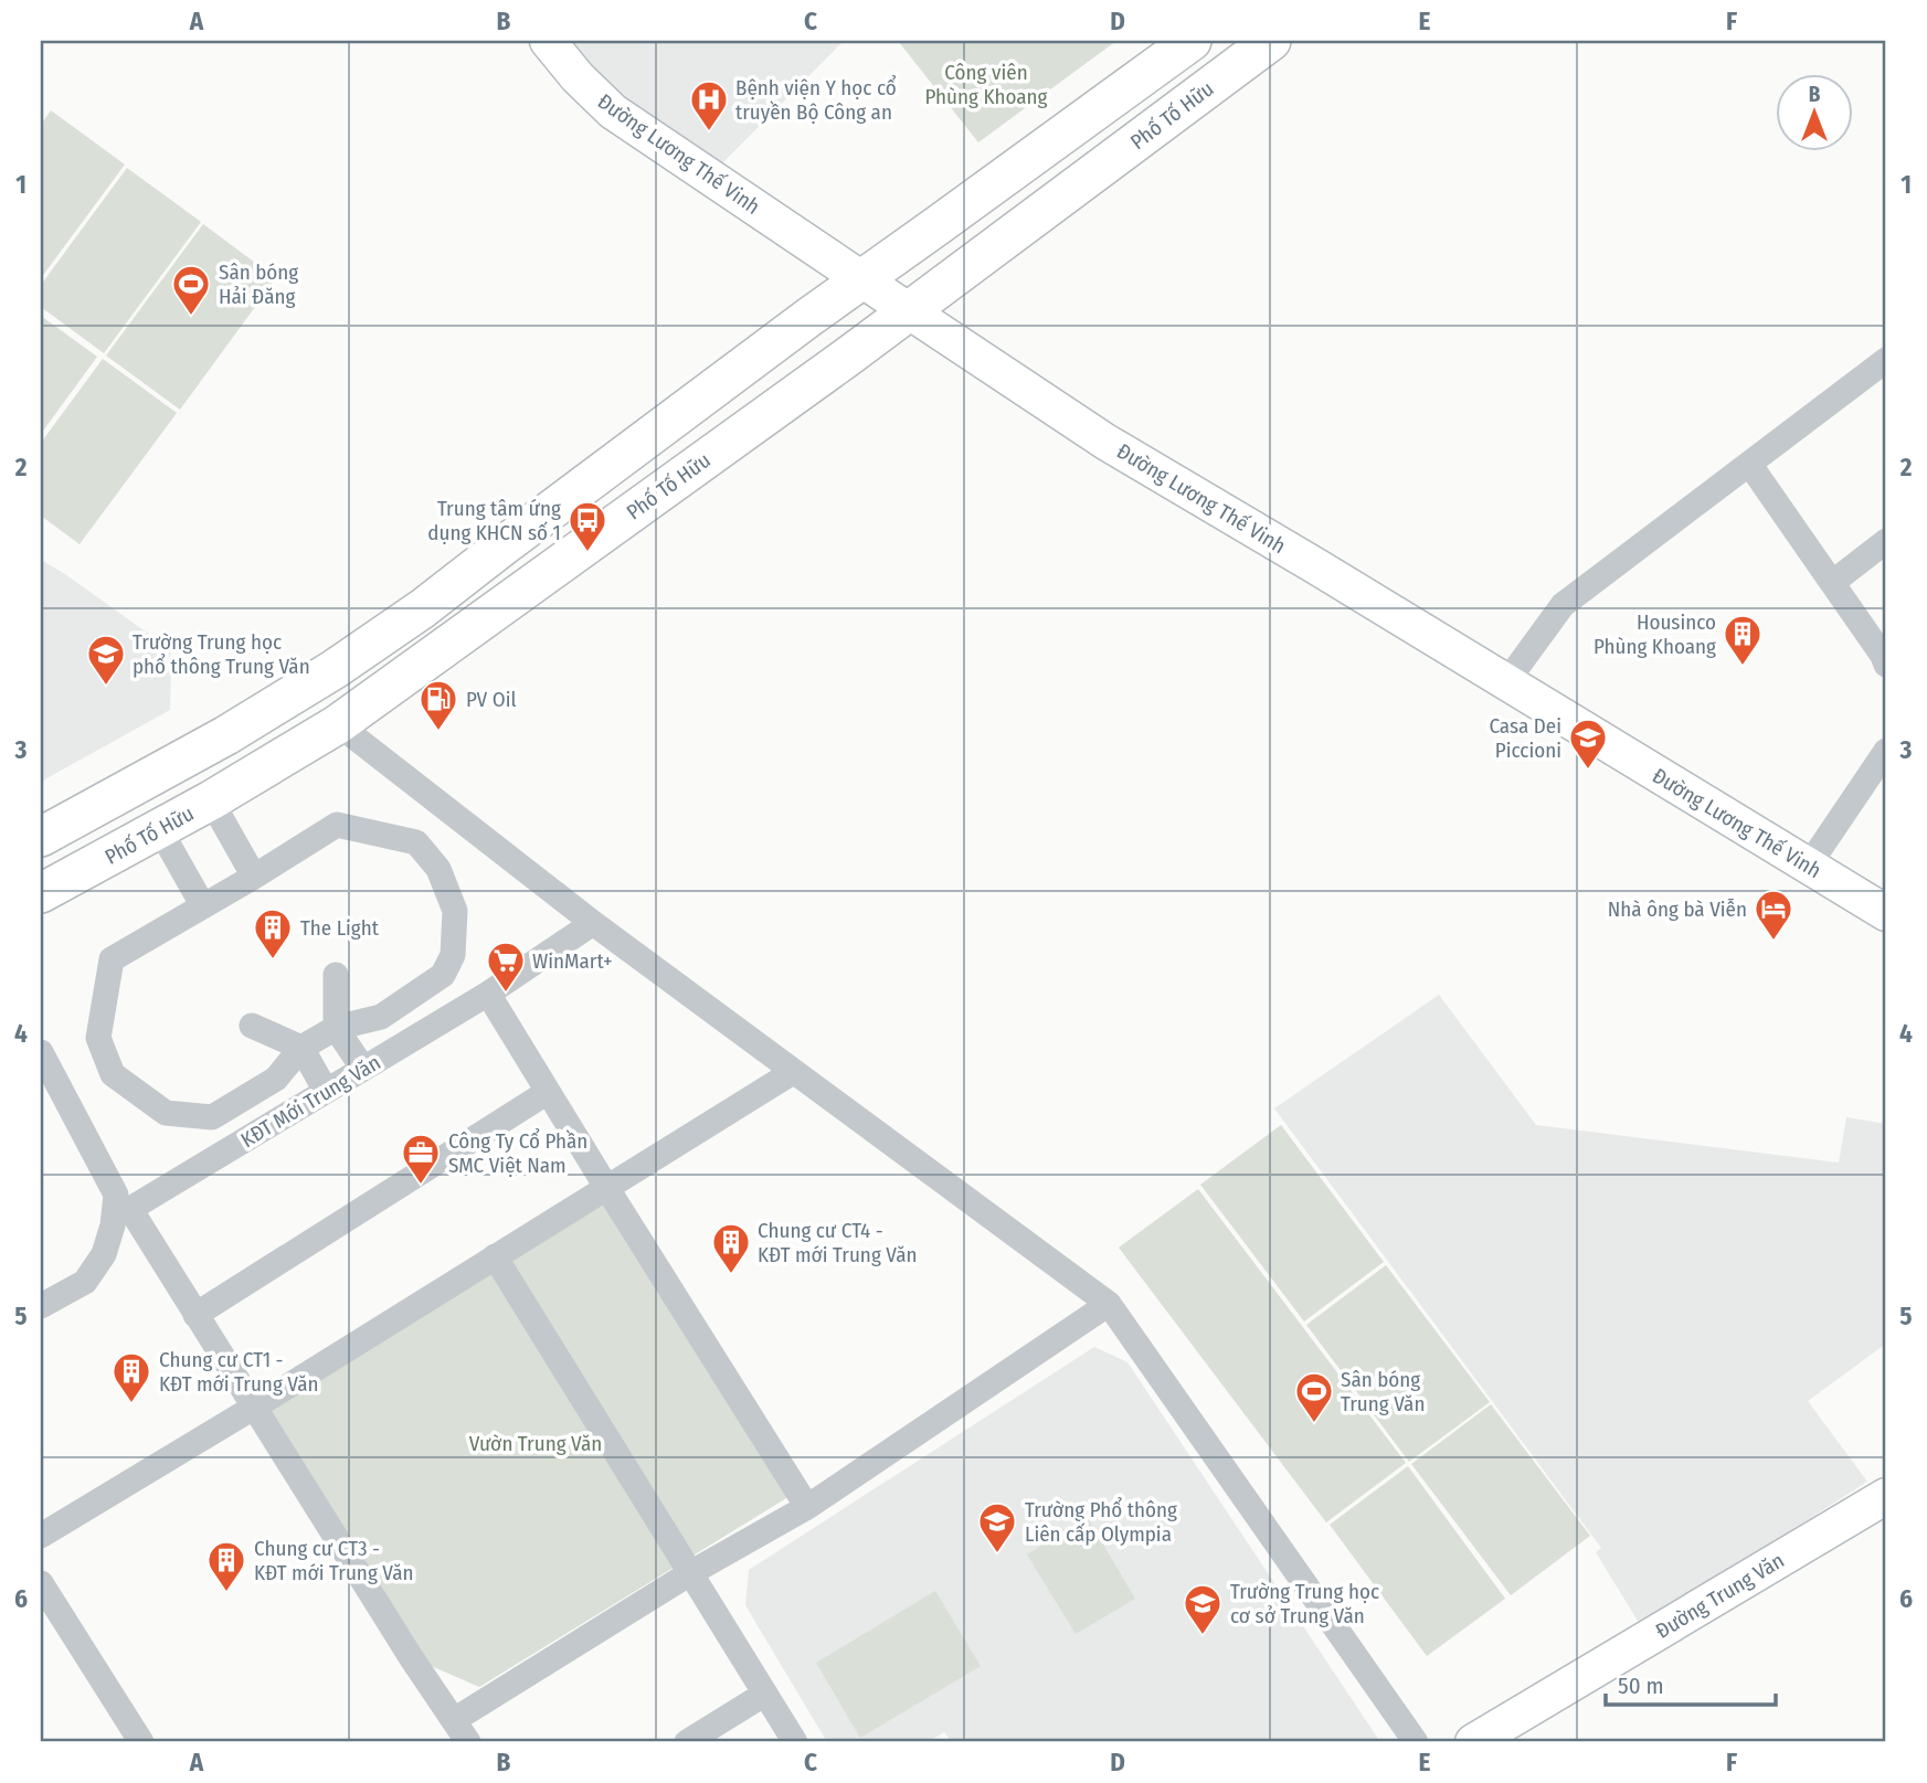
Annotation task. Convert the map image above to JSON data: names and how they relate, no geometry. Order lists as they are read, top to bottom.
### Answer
{
  "streets": {
    "main road": ["Phố Tố Hữu"],
    "street": ["Đường Lương Thế Vinh", "KĐT Mới Trung Văn", "Đường Trung Văn"]
  },
  "crossings": [
    ["Phố Tố Hữu", "Đường Lương Thế Vinh"]
  ],
  "parks": ["Công viên Phùng Khoang", "Vườn Trung Văn"],
  "places": {
    "hospital": ["Bệnh viện Y học cổ truyền Bộ Công an"],
    "sports": ["Sân bóng Hải Đăng", "Sân bóng Trung Văn"],
    "bus stop": ["Trung tâm ứng dụng KHCN số 1"],
    "building": [
      "Housinco Phùng Khoang",
      "The Light",
      "Chung cư CT4 - KĐT mới Trung Văn",
      "Chung cư CT1 - KĐT mới Trung Văn",
      "Chung cư CT3 - KĐT mới Trung Văn"
    ],
    "school or university": [
      "Trường Trung học phổ thông Trung Văn",
      "Casa Dei Piccioni",
      "Trường Phổ thông Liên cấp Olympia",
      "Trường Trung học cơ sở Trung Văn"
    ],
    "fuel station": ["PV Oil"],
    "hotel": ["Nhà ông bà Viễn"],
    "supermarket": ["WinMart+"],
    "office": ["Công Ty Cổ Phần SMC Việt Nam"]
  },
  "scale_bar": "50 m",
  "north": "top",
  "grid": {
    "columns": [
      "A",
      "B",
      "C",
      "D",
      "E",
      "F"
    ],
    "rows": [
      "1",
      "2",
      "3",
      "4",
      "5",
      "6"
    ]
  }
}
